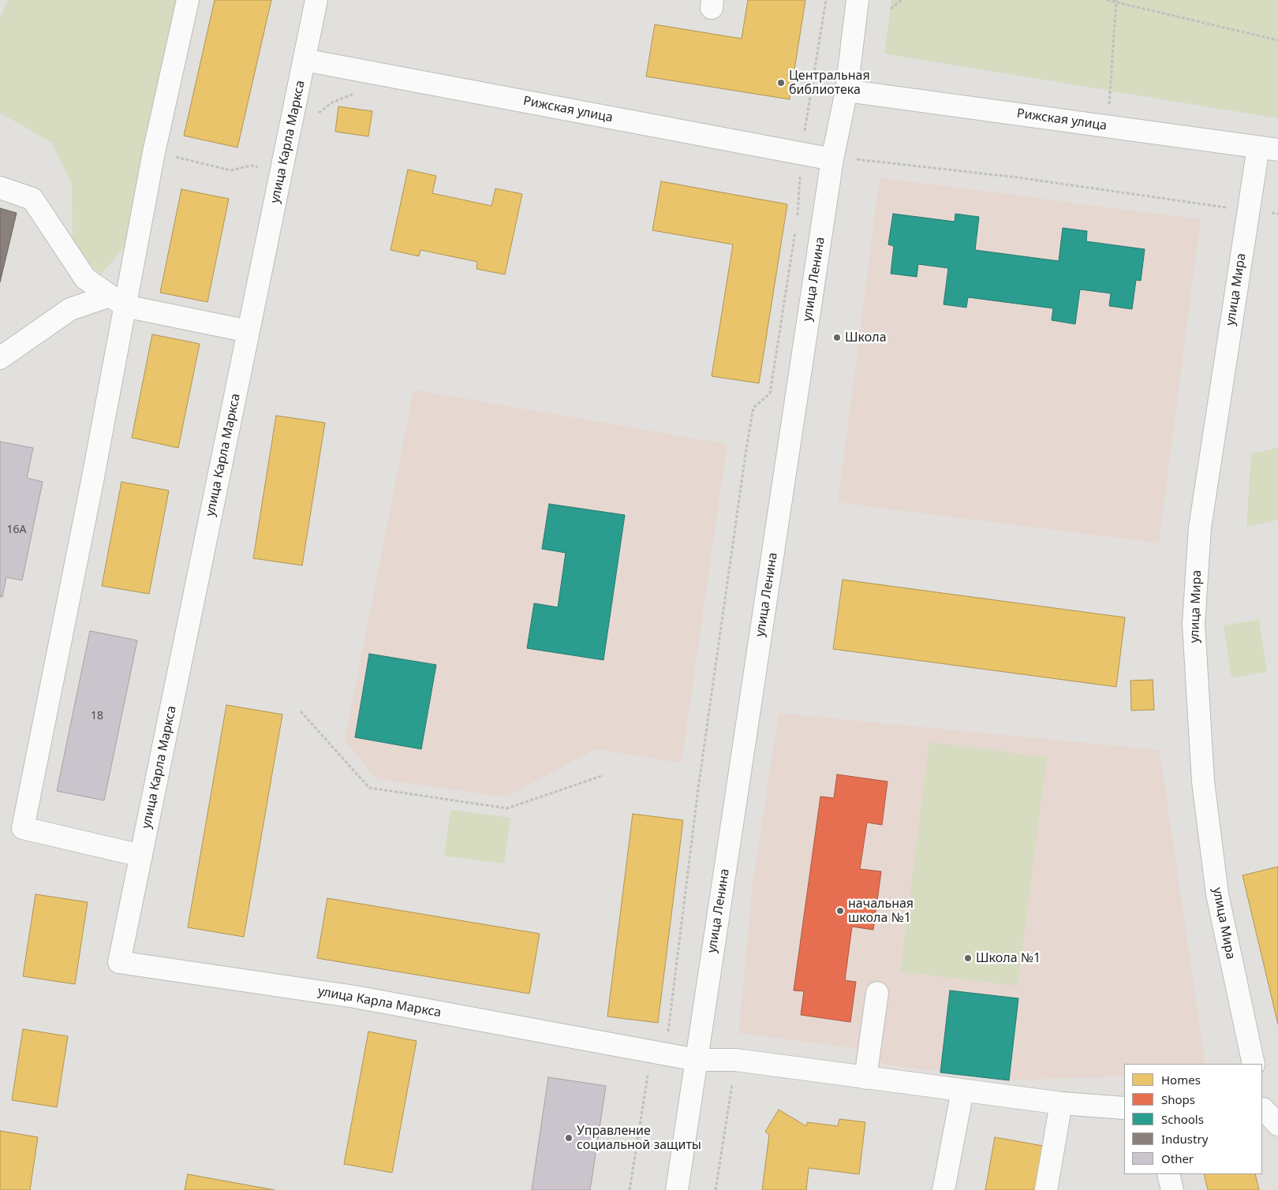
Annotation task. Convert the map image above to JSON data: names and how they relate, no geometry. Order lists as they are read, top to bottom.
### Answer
{
  "streets": {
    "street": [
      "Рижская улица",
      "улица Карла Маркса",
      "улица Ленина",
      "улица Мира"
    ]
  },
  "crossings": [
    ["Рижская улица", "улица Карла Маркса"],
    ["Рижская улица", "улица Ленина"],
    ["Рижская улица", "улица Мира"],
    ["улица Карла Маркса", "улица Ленина"]
  ],
  "places": [
    "Центральная библиотека",
    "Школа",
    "начальная школа №1",
    "Школа №1",
    "Управление социальной защиты"
  ],
  "house_numbers": ["16А", "18"],
  "legend": [
    "Homes",
    "Shops",
    "Schools",
    "Industry",
    "Other"
  ]
}
